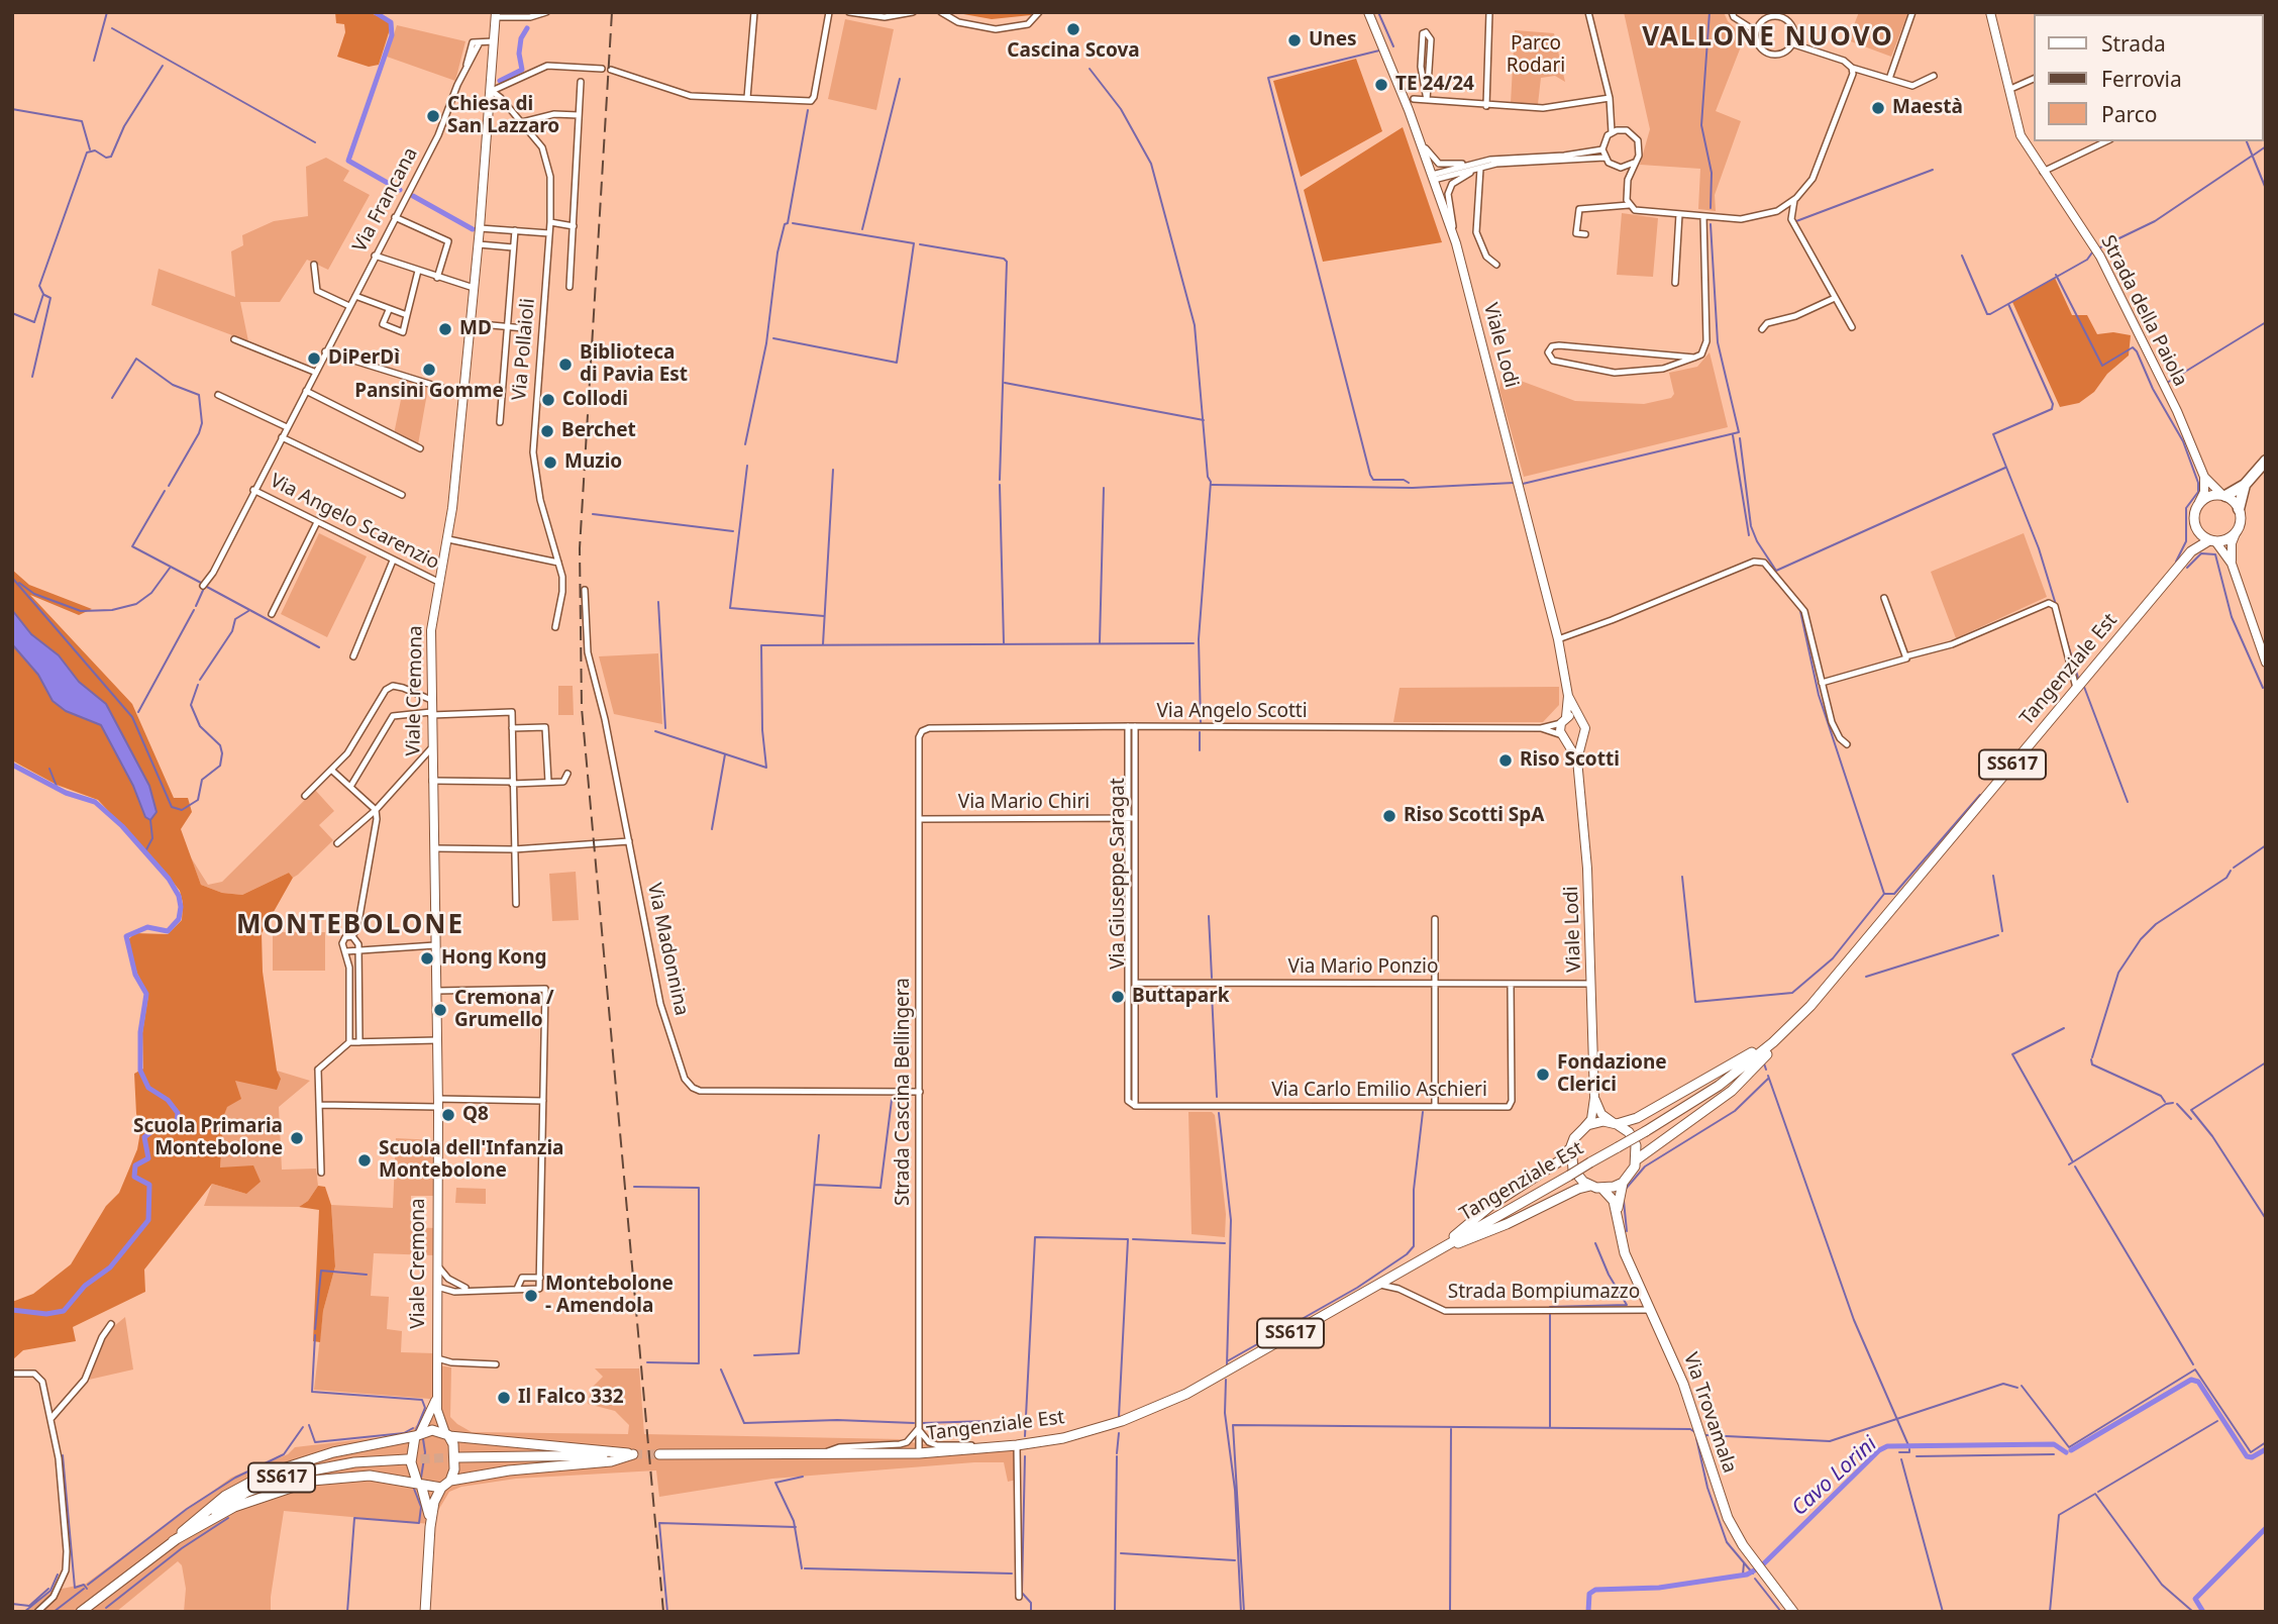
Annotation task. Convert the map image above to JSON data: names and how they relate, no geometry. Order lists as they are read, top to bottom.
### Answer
{
  "streets": {
    "main road": ["Tangenziale Est", "SS617", "Via Trovamala"],
    "street": [
      "Via Francana",
      "Strada della Paiola",
      "Viale Lodi",
      "Via Pollaioli",
      "Via Angelo Scarenzio",
      "Viale Cremona",
      "Via Angelo Scotti",
      "Via Mario Chiri",
      "Via Giuseppe Saragat",
      "Via Madonnina",
      "Via Mario Ponzio",
      "Via Carlo Emilio Aschieri",
      "Strada Cascina Bellingera",
      "Strada Bompiumazzo"
    ]
  },
  "crossings": [
    ["Via Francana", "Via Angelo Scarenzio"],
    ["Via Francana", "Viale Cremona"],
    ["Strada della Paiola", "Tangenziale Est"],
    ["Viale Lodi", "Via Angelo Scotti"],
    ["Viale Lodi", "Via Mario Ponzio"],
    ["Viale Lodi", "Via Trovamala"],
    ["Via Pollaioli", "Viale Cremona"],
    ["Via Angelo Scarenzio", "Viale Cremona"],
    ["Tangenziale Est", "Strada Cascina Bellingera"],
    ["Tangenziale Est", "Strada Bompiumazzo"],
    ["Via Angelo Scotti", "Via Giuseppe Saragat"],
    ["Via Angelo Scotti", "Strada Cascina Bellingera"],
    ["Via Mario Chiri", "Via Giuseppe Saragat"],
    ["Via Mario Chiri", "Strada Cascina Bellingera"],
    ["Via Giuseppe Saragat", "Via Mario Ponzio"],
    ["Via Giuseppe Saragat", "Via Carlo Emilio Aschieri"],
    ["Via Madonnina", "Strada Cascina Bellingera"],
    ["Via Mario Ponzio", "Via Carlo Emilio Aschieri"],
    ["Strada Bompiumazzo", "Via Trovamala"]
  ],
  "districts": ["VALLONE NUOVO", "MONTEBOLONE"],
  "water": ["Cavo Lorini"],
  "parks": ["Parco Rodari"],
  "places": [
    "Cascina Scova",
    "Unes",
    "TE 24/24",
    "Maestà",
    "Chiesa di San Lazzaro",
    "MD",
    "DiPerDì",
    "Biblioteca di Pavia Est",
    "Pansini Gomme",
    "Collodi",
    "Berchet",
    "Muzio",
    "Riso Scotti",
    "Riso Scotti SpA",
    "Hong Kong",
    "Buttapark",
    "Cremona / Grumello",
    "Fondazione Clerici",
    "Q8",
    "Scuola Primaria Montebolone",
    "Scuola dell'Infanzia Montebolone",
    "Montebolone - Amendola",
    "Il Falco 332"
  ],
  "legend": ["Strada", "Ferrovia", "Parco"]
}
